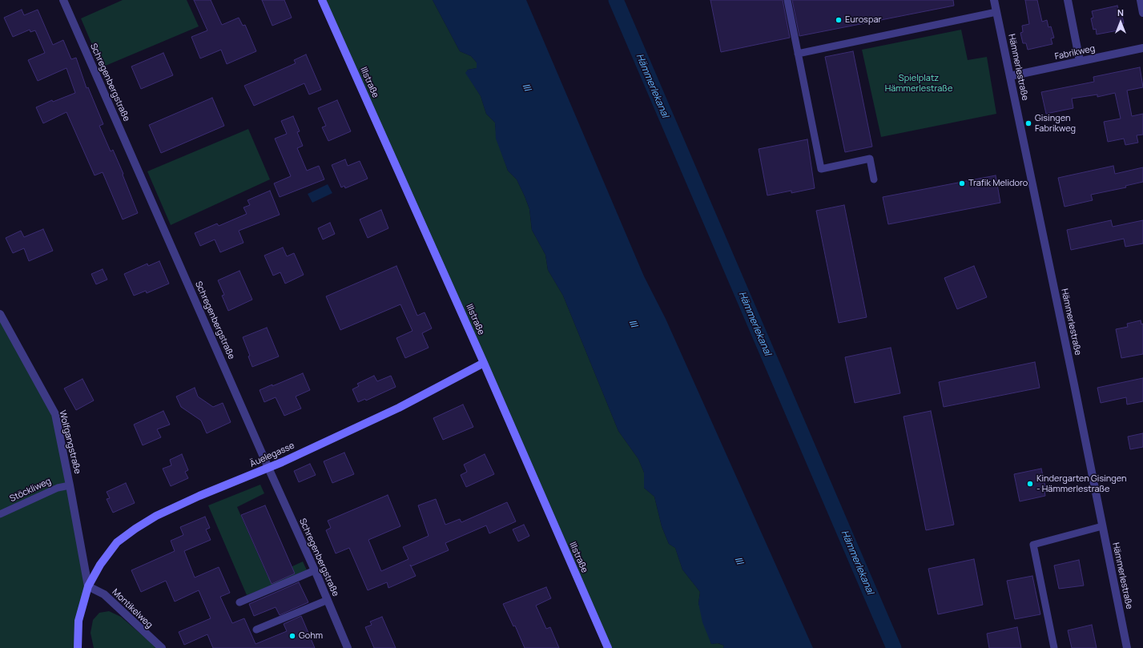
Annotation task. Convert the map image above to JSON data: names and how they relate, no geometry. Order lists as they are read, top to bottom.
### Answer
{
  "streets": {
    "main road": ["Illstraße", "Äuelegasse"],
    "street": [
      "Fabrikweg",
      "Hämmerlestraße",
      "Schregenbergstraße",
      "Wolfgangstraße",
      "Montikelweg"
    ],
    "lane": ["Stöckliweg"]
  },
  "crossings": [
    ["Fabrikweg", "Hämmerlestraße"],
    ["Schregenbergstraße", "Äuelegasse"],
    ["Illstraße", "Äuelegasse"],
    ["Wolfgangstraße", "Äuelegasse"],
    ["Wolfgangstraße", "Stöckliweg"],
    ["Wolfgangstraße", "Montikelweg"],
    ["Äuelegasse", "Montikelweg"]
  ],
  "water": ["Hämmerlekanal", "Ill"],
  "parks": ["Spielplatz Hämmerlestraße"],
  "places": [
    "Eurospar",
    "Gisingen Fabrikweg",
    "Trafik Melidoro",
    "Kindergarten Gisingen - Hämmerlestraße",
    "Gohm"
  ],
  "north": "top"
}
